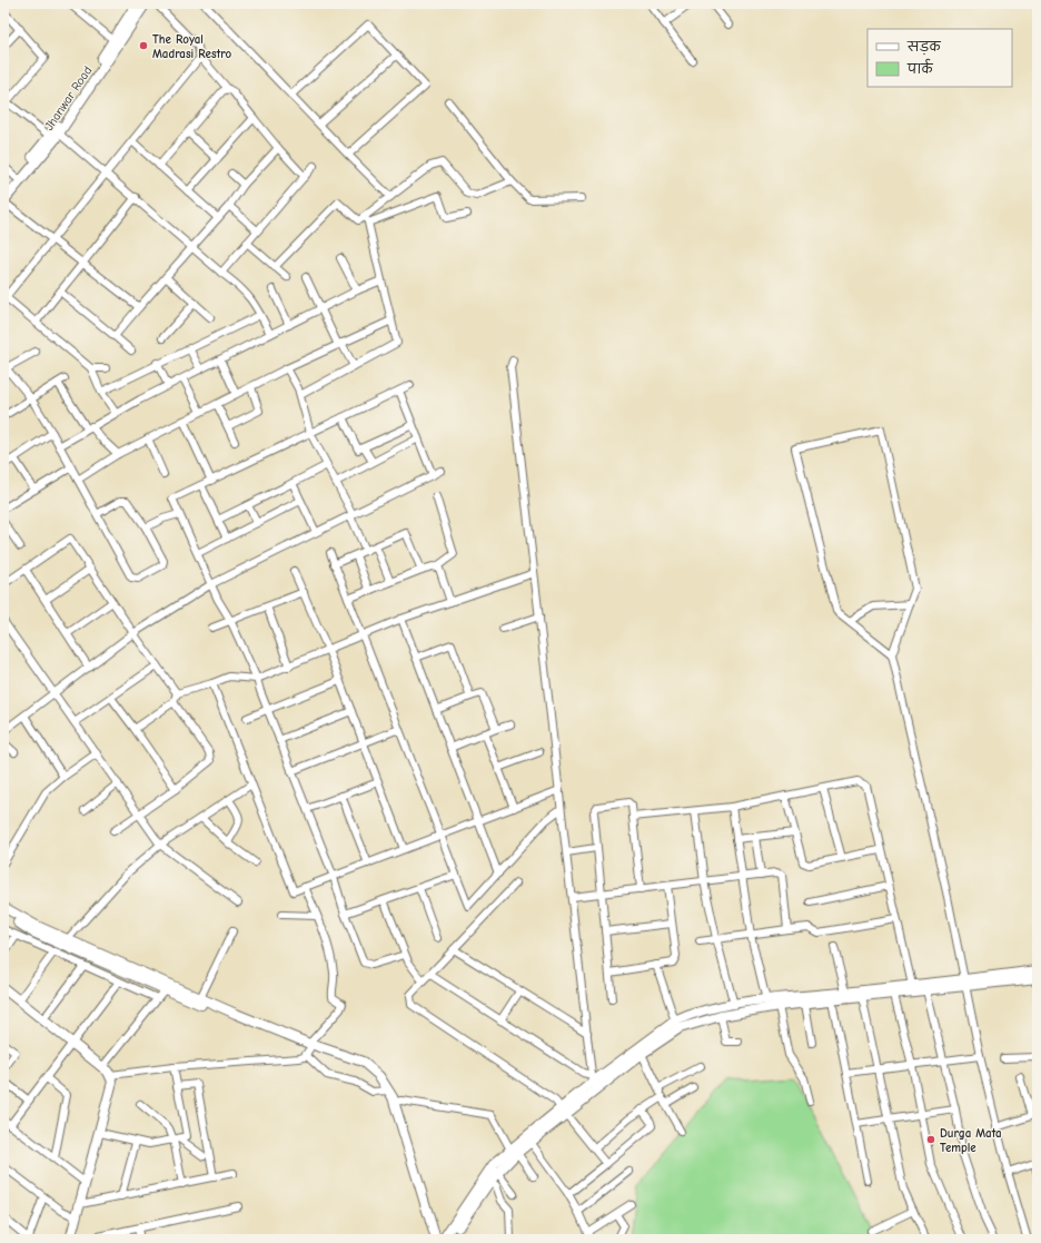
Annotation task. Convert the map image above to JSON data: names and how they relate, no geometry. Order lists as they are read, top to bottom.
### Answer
{
  "streets": {
    "main road": ["Jhanwar Road"]
  },
  "places": ["The Royal Madrasi Restro", "Durga Mata Temple"],
  "legend": ["सड़क", "पार्क"]
}
